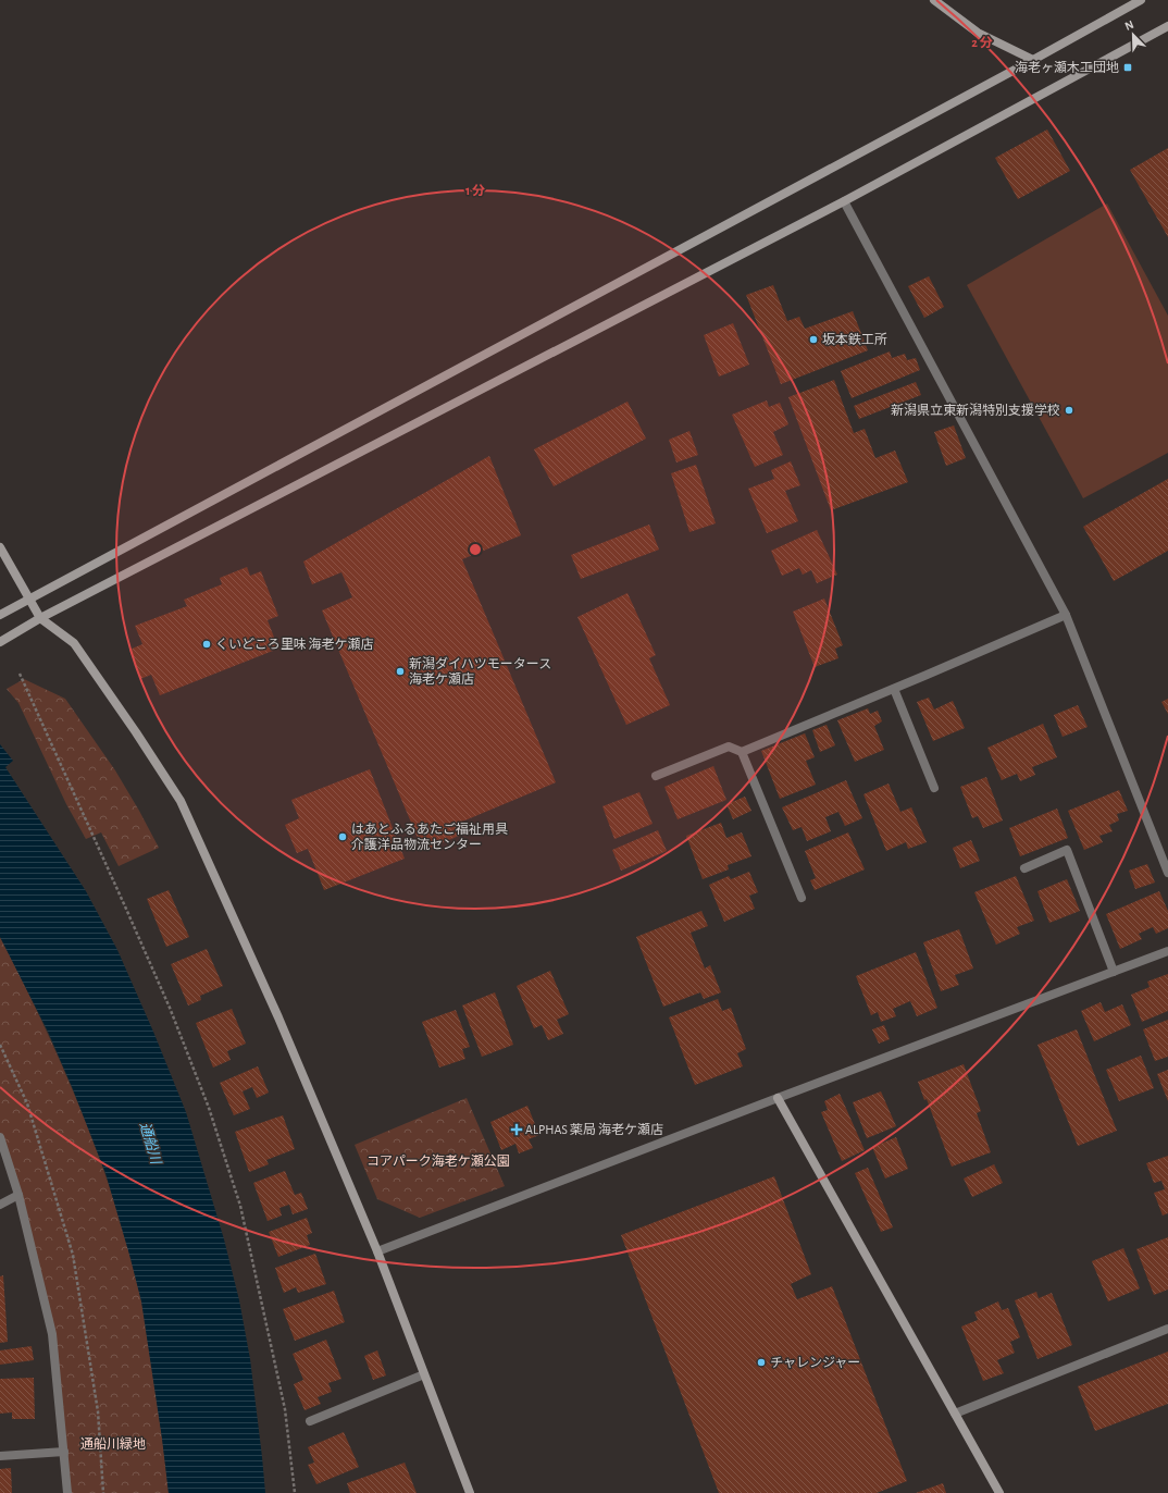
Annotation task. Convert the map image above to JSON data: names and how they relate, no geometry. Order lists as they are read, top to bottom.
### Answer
{
  "water": ["通船川"],
  "parks": ["コアパーク海老ケ瀬公園", "通船川緑地"],
  "places": {
    "transit": ["海老ヶ瀬木工団地"],
    "other": [
      "坂本鉄工所",
      "新潟県立東新潟特別支援学校",
      "くいどころ里味 海老ケ瀬店",
      "新潟ダイハツモータース 海老ケ瀬店",
      "はあとふるあたご福祉用具 介護洋品物流センター",
      "チャレンジャー"
    ],
    "health": ["ALPHAS 薬局 海老ケ瀬店"]
  },
  "north": "top left",
  "rings": ["2 分", "1 分"]
}
